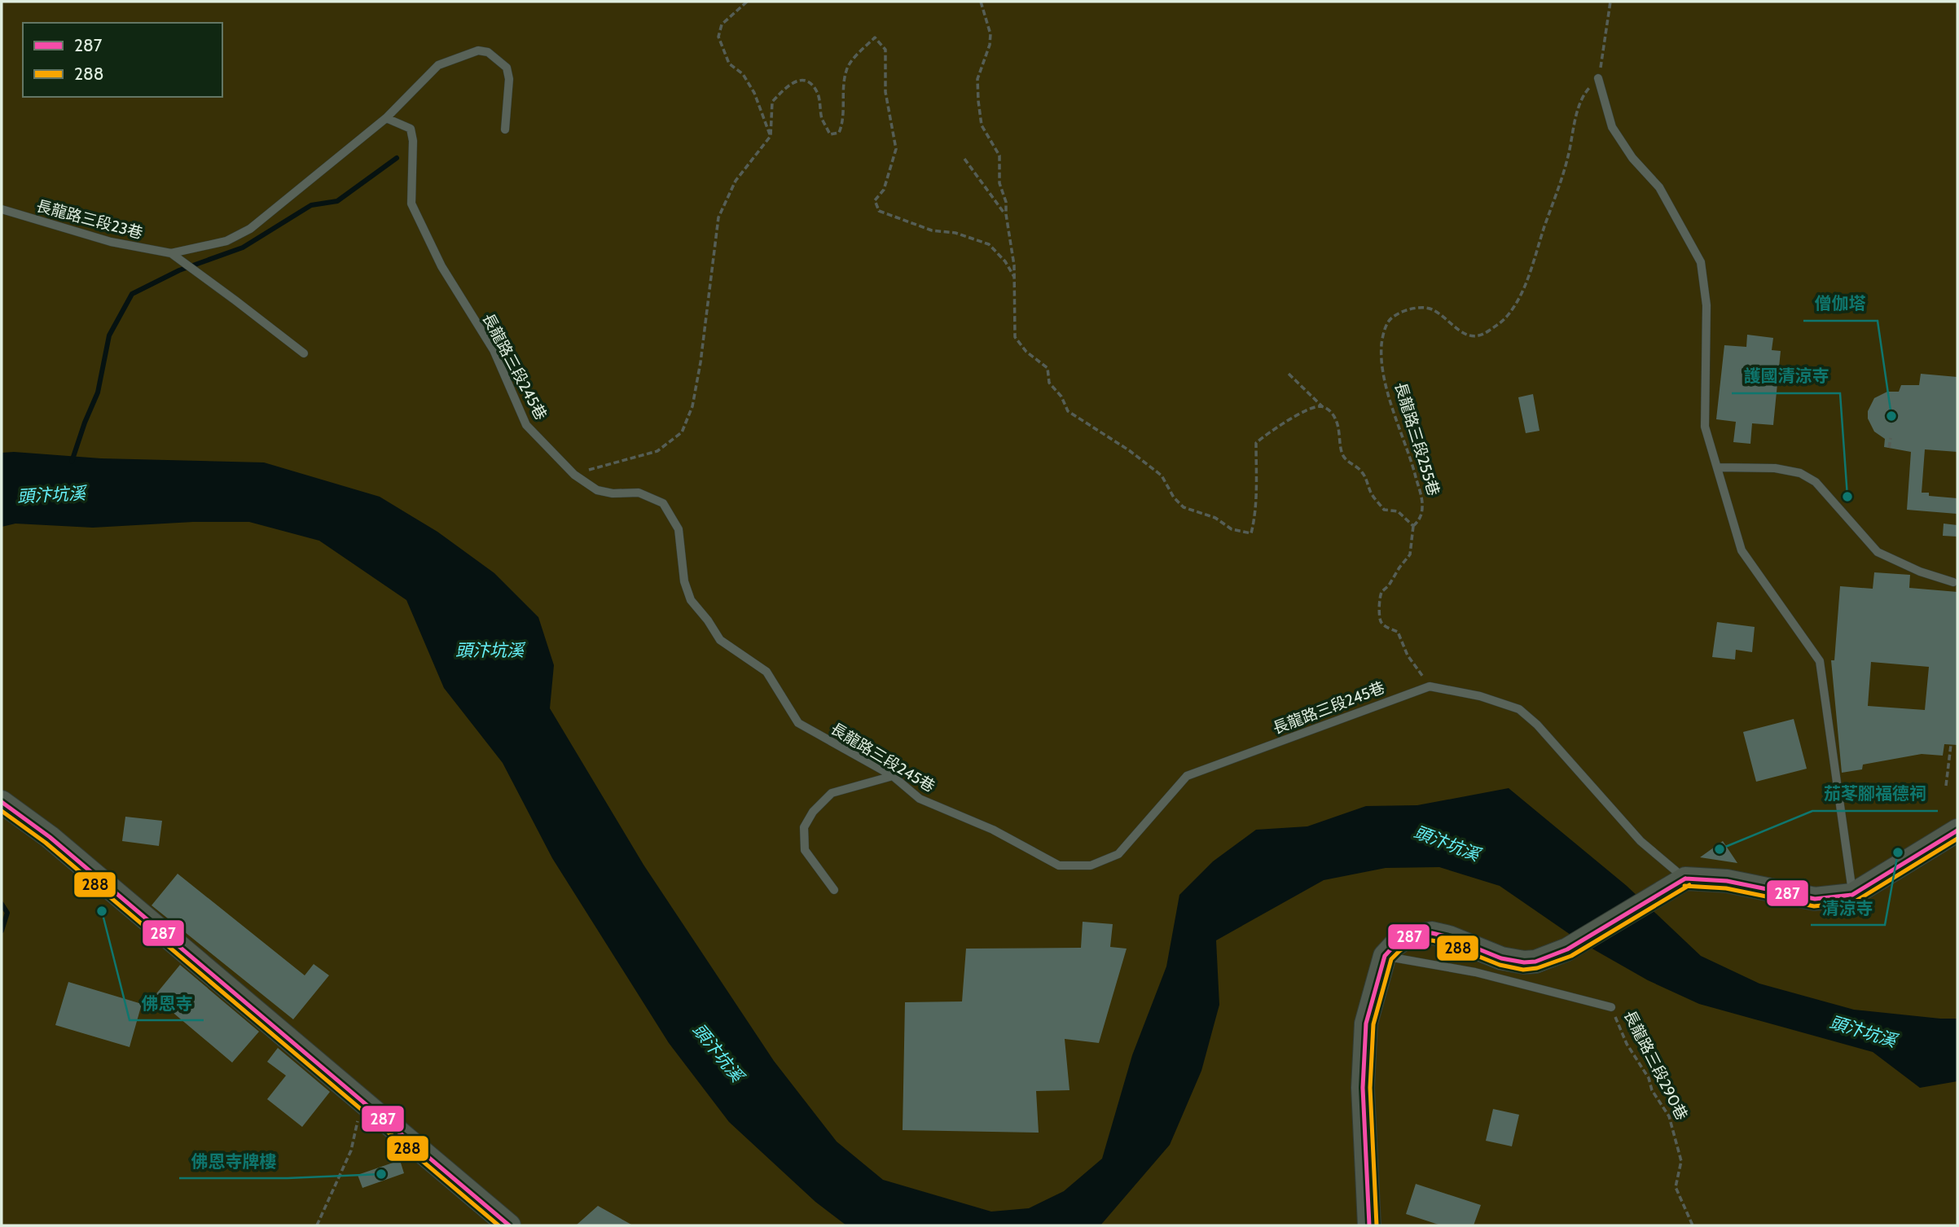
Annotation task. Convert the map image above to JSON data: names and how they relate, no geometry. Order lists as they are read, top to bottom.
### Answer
{
  "streets": {
    "lane": ["長龍路三段23巷", "長龍路三段245巷", "長龍路三段290巷"],
    "path": ["長龍路三段255巷"]
  },
  "water": ["頭汴坑溪"],
  "places": [
    "僧伽塔",
    "護國清涼寺",
    "茄苳腳福德祠",
    "清涼寺",
    "佛恩寺",
    "佛恩寺牌樓"
  ],
  "lines": ["transit line 287", "transit line 288"],
  "legend": ["287", "288"]
}
